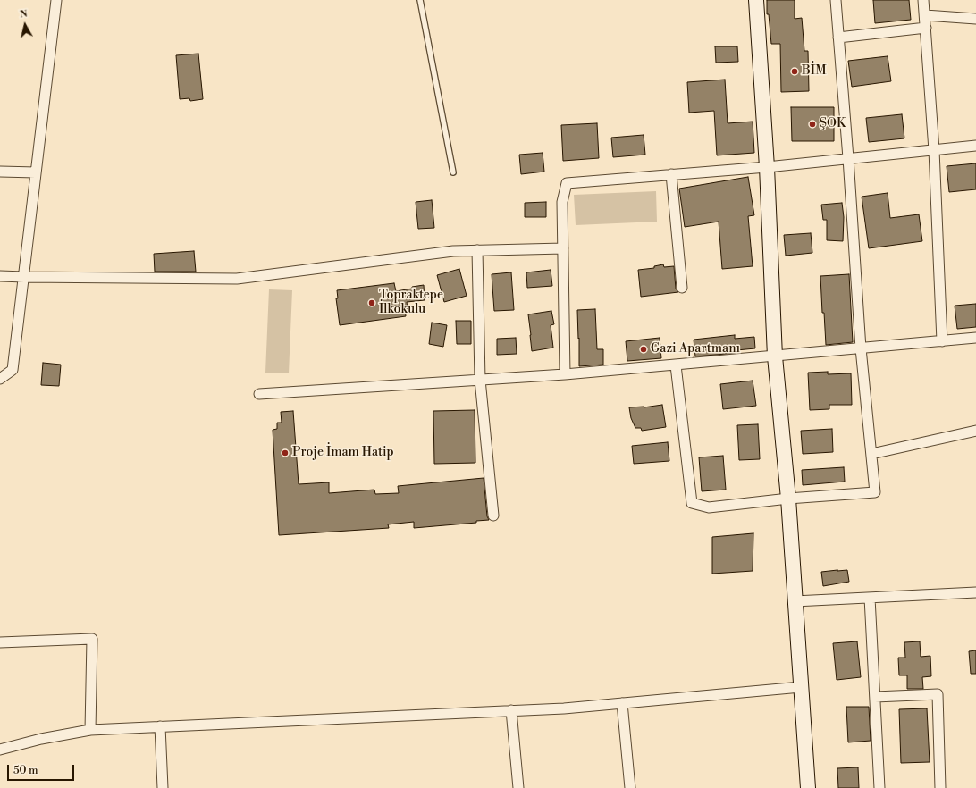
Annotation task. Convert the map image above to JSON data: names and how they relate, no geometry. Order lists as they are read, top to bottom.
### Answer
{
  "places": [
    "BİM",
    "ŞOK",
    "Topraktepe İlkokulu",
    "Gazi Apartmanı",
    "Proje İmam Hatip"
  ],
  "scale_bar": "50 m",
  "north": "top"
}
